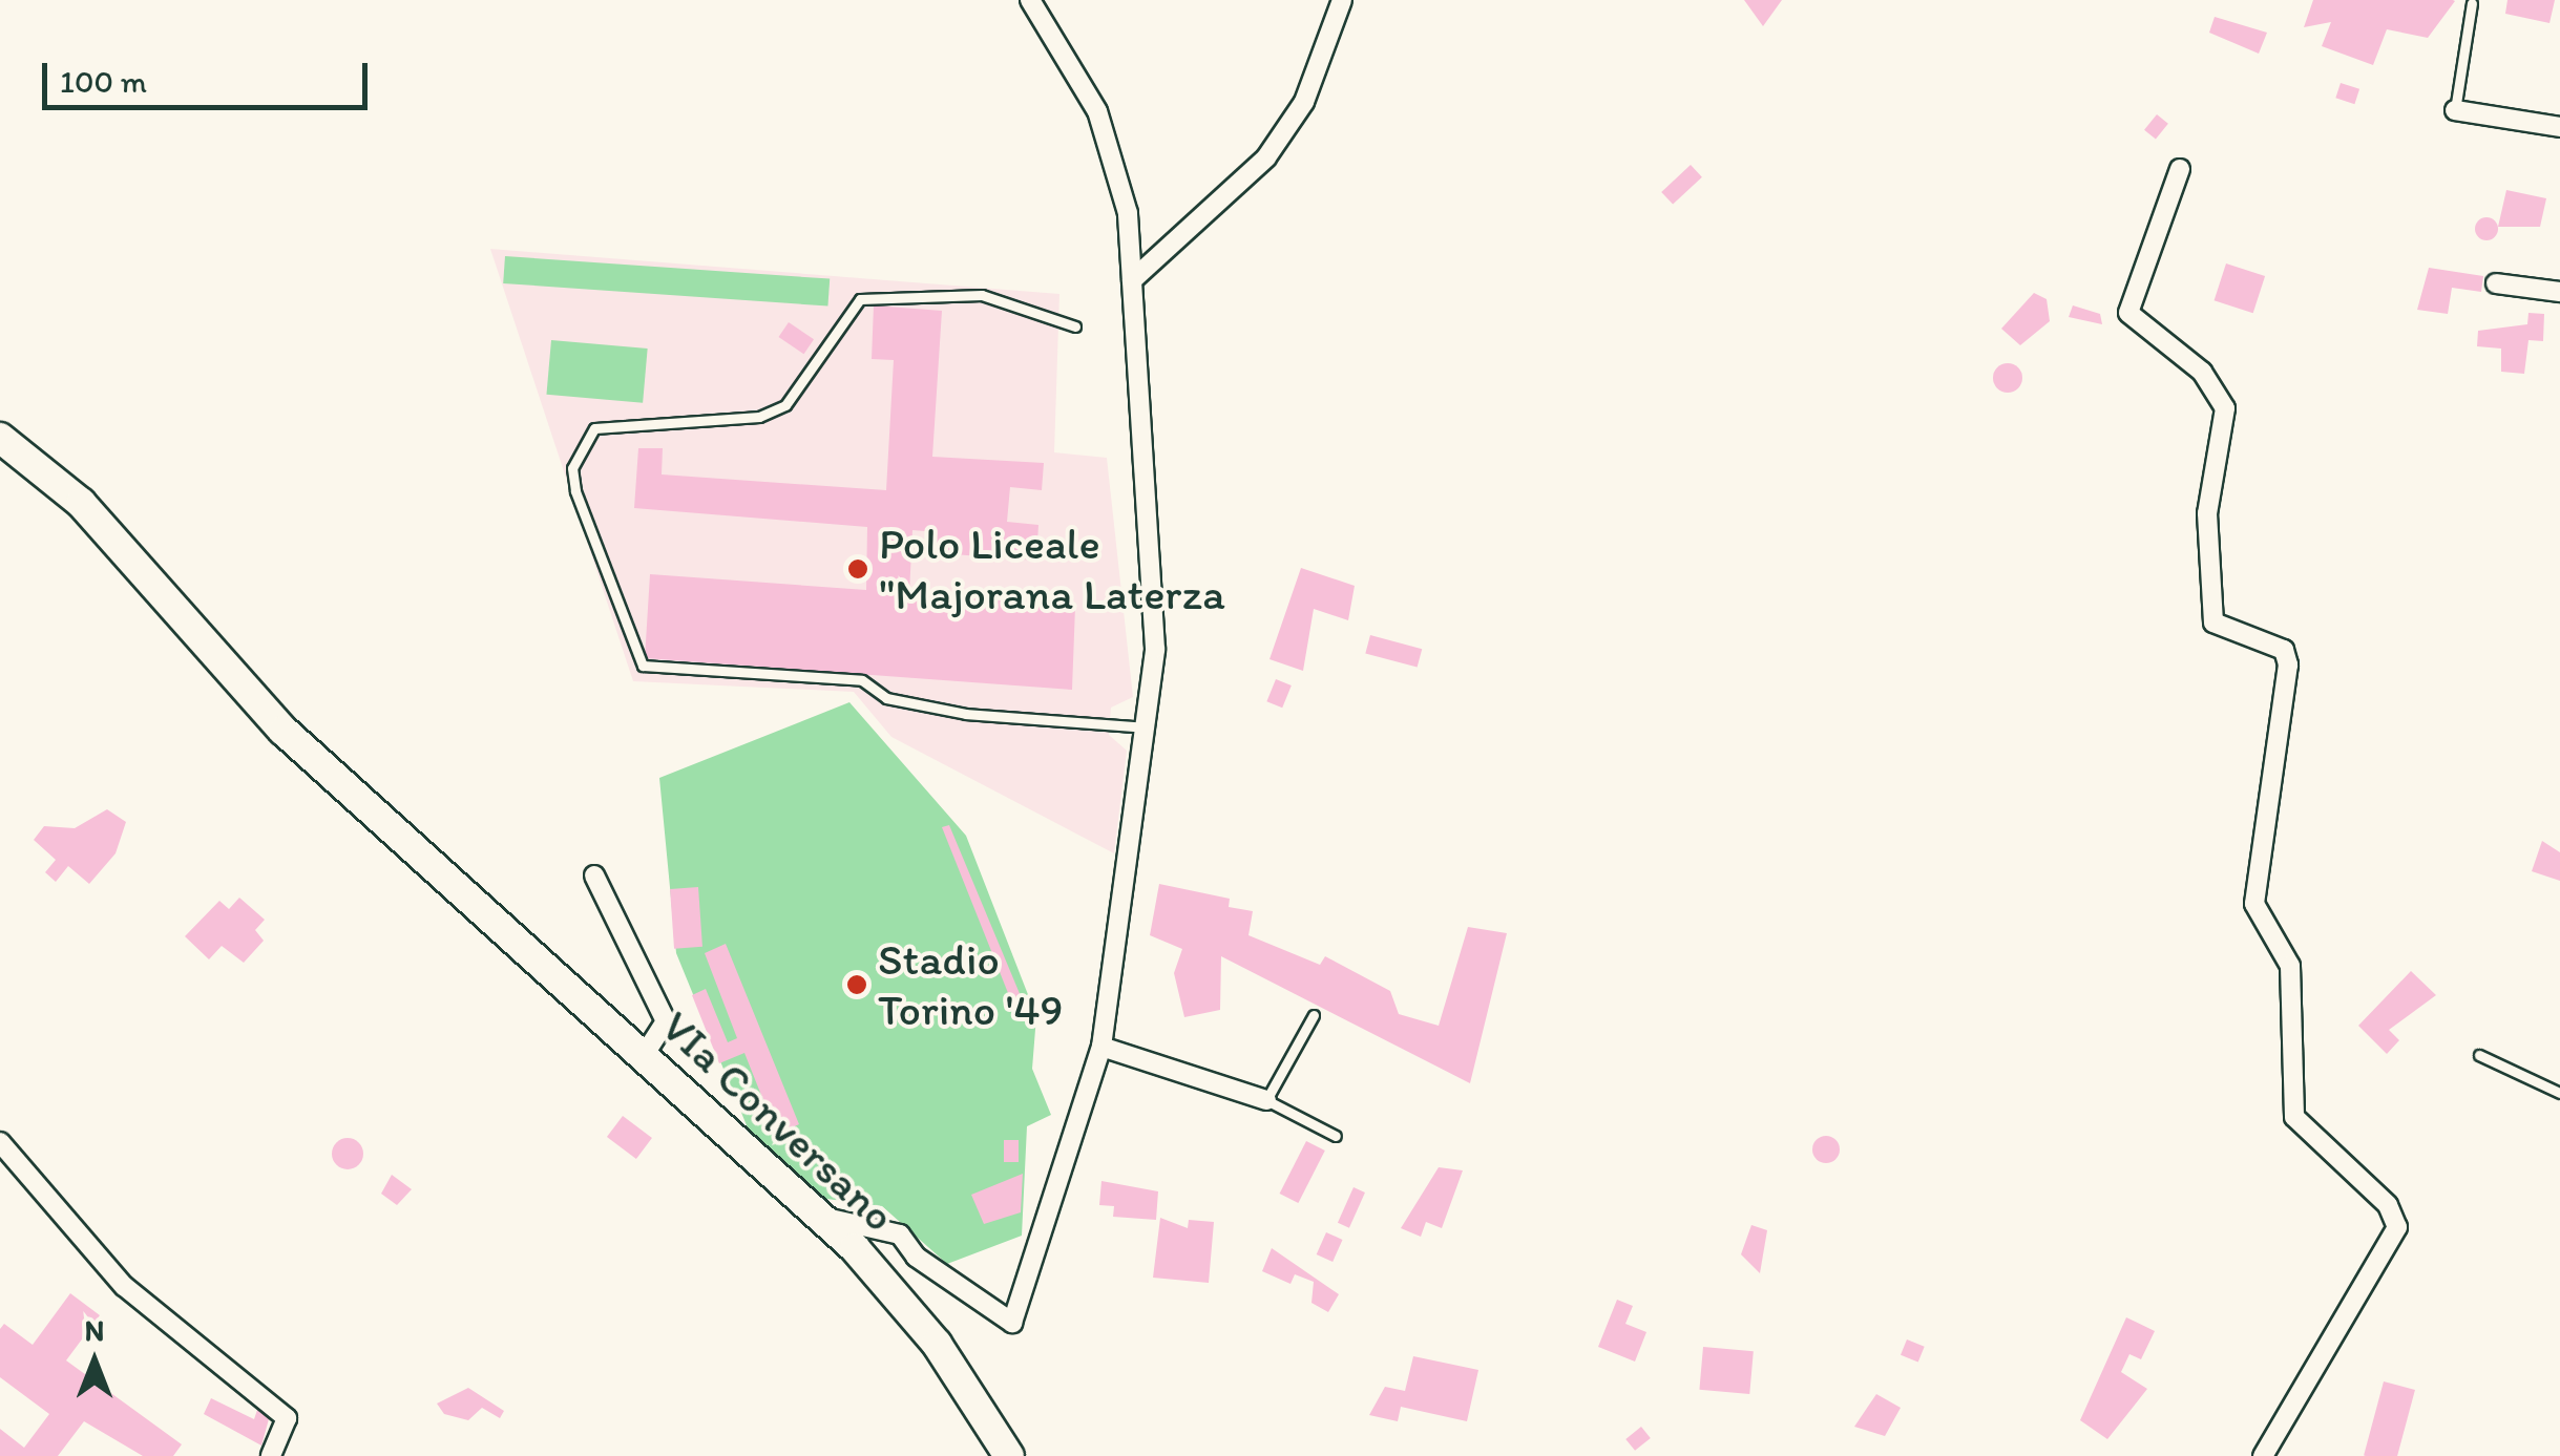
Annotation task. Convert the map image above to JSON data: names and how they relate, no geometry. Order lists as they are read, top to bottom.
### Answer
{
  "streets": {
    "main road": ["VIa Conversano"]
  },
  "places": ["Polo Liceale \"Majorana Laterza", "Stadio Torino '49"],
  "scale_bar": "100 m",
  "north": "top"
}
